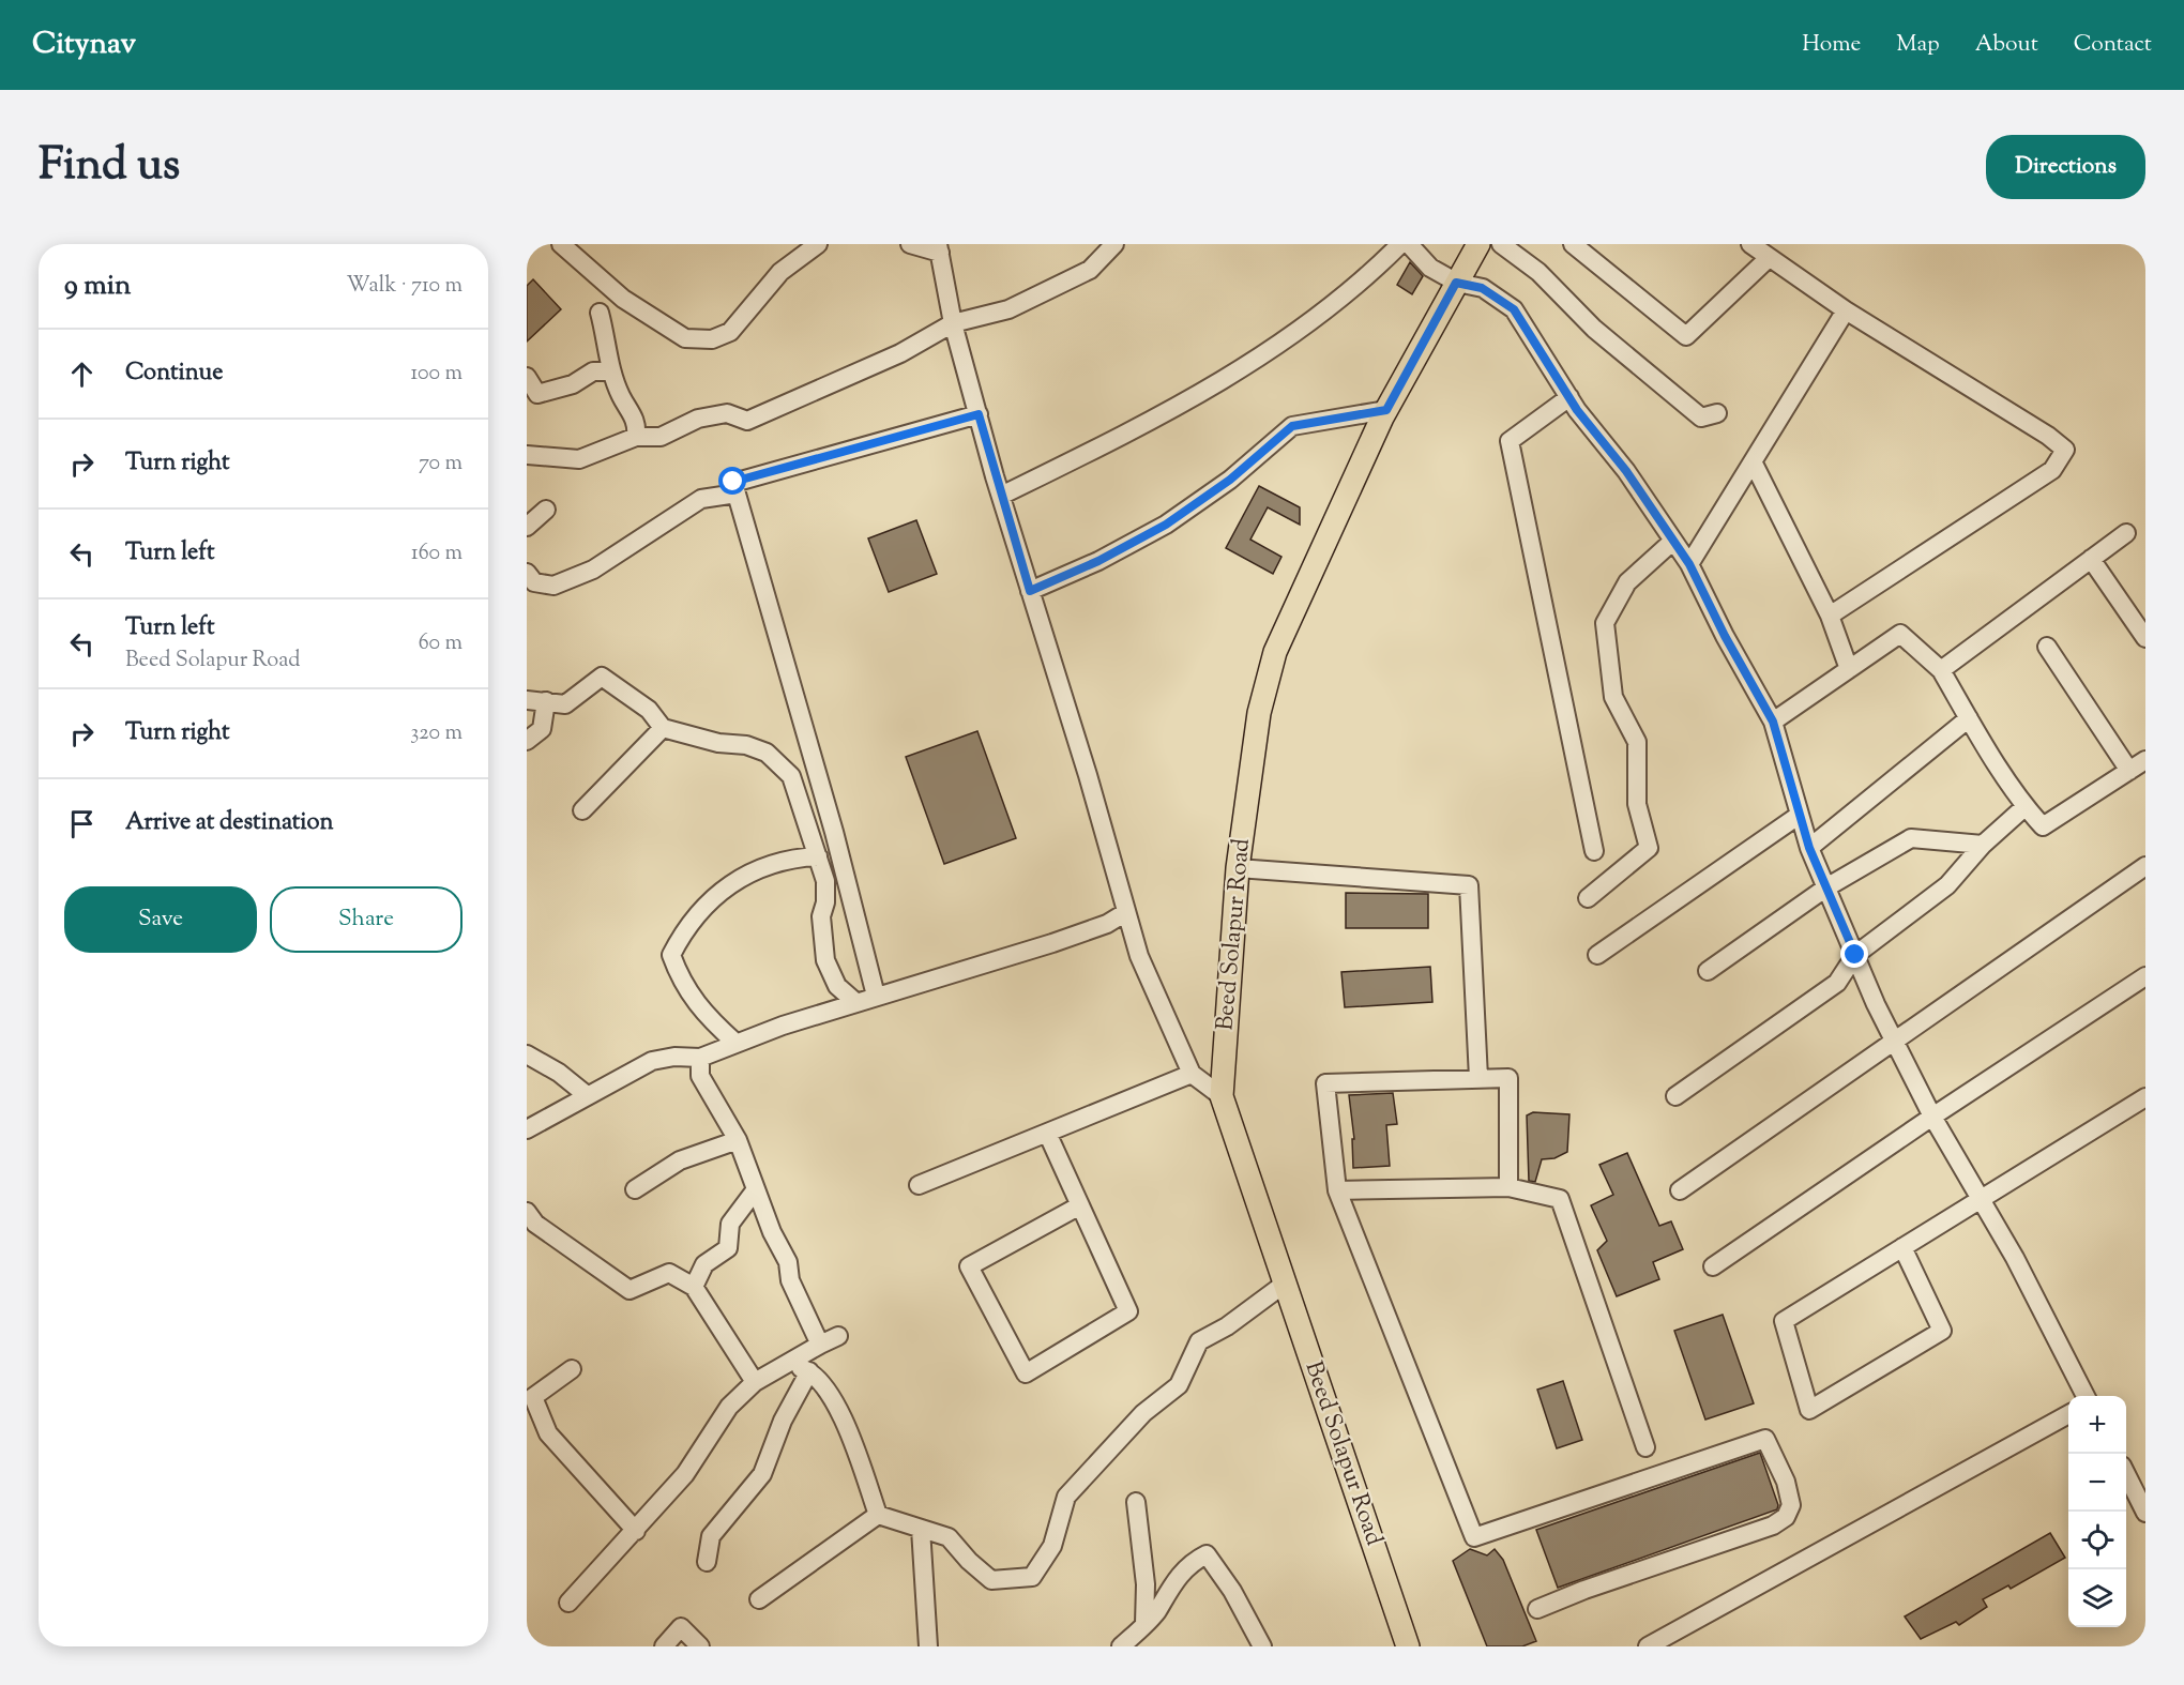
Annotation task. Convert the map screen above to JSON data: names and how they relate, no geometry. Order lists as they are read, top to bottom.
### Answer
{
  "streets": {
    "main road": ["Beed Solapur Road"]
  },
  "page": {
    "header": "Citynav",
    "nav": [
      "Home",
      "Map",
      "About",
      "Contact"
    ],
    "title": "Find us",
    "buttons": [
      "Directions",
      ["Save", "Share"]
    ],
    "heading": ["9 min", "Walk · 710 m"],
    "list": [
      ["Continue", "100 m"],
      ["Turn right", "70 m"],
      ["Turn left", "160 m"],
      ["Turn left", "Beed Solapur Road", "60 m"],
      ["Turn right", "320 m"],
      "Arrive at destination"
    ],
    "map_buttons": ["+", "−"]
  }
}
